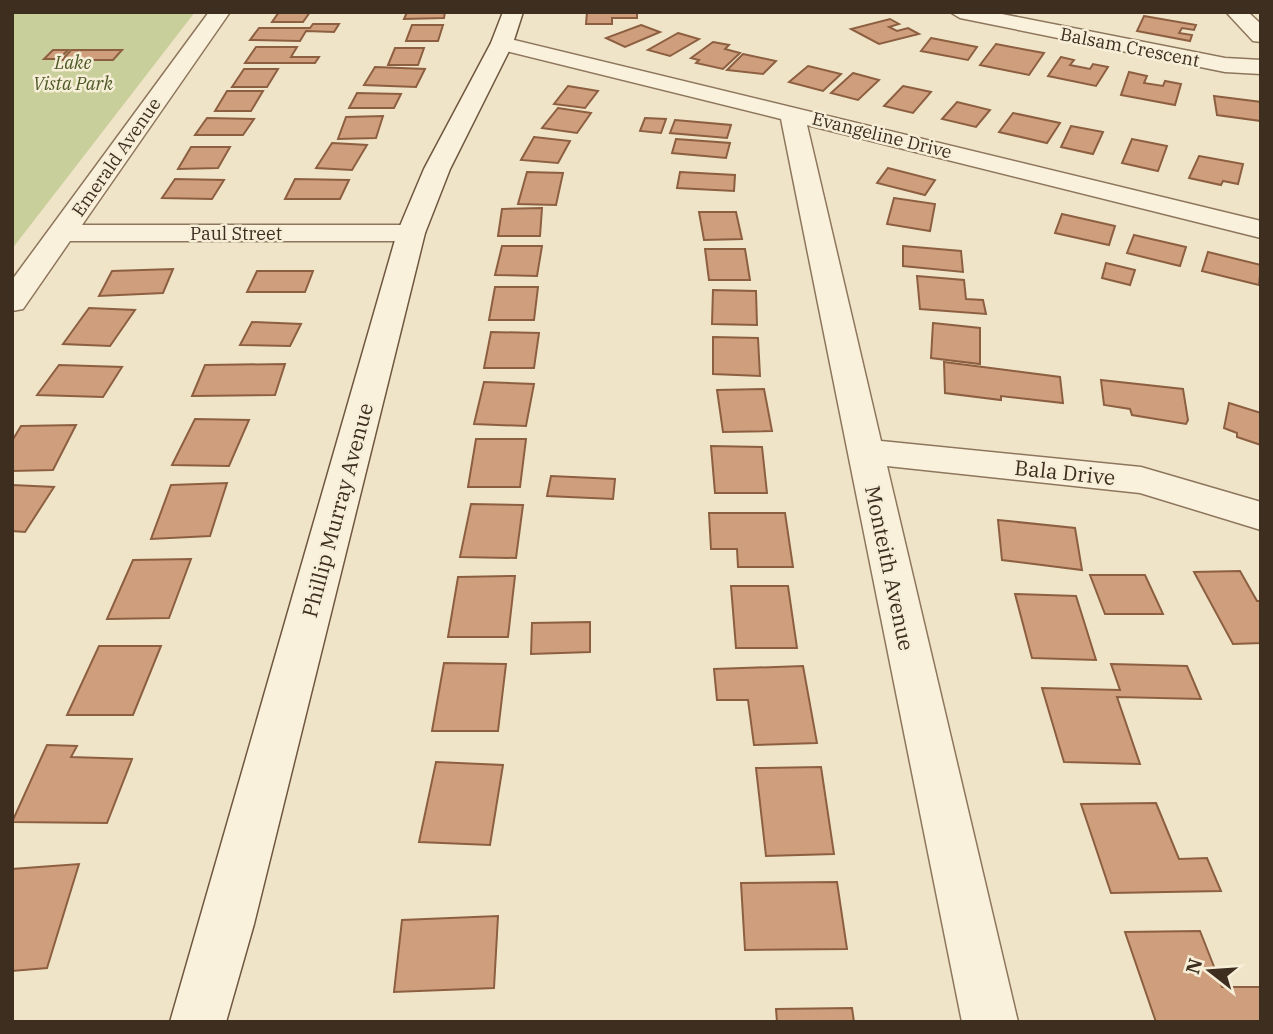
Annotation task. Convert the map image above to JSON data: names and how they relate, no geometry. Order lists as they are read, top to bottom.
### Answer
{
  "streets": {
    "street": [
      "Balsam Crescent",
      "Evangeline Drive",
      "Emerald Avenue",
      "Paul Street",
      "Bala Drive",
      "Phillip Murray Avenue",
      "Monteith Avenue"
    ]
  },
  "crossings": [
    ["Evangeline Drive", "Phillip Murray Avenue"],
    ["Evangeline Drive", "Monteith Avenue"],
    ["Emerald Avenue", "Paul Street"],
    ["Paul Street", "Phillip Murray Avenue"],
    ["Bala Drive", "Monteith Avenue"]
  ],
  "parks": ["Lake Vista Park"],
  "north": "left"
}
